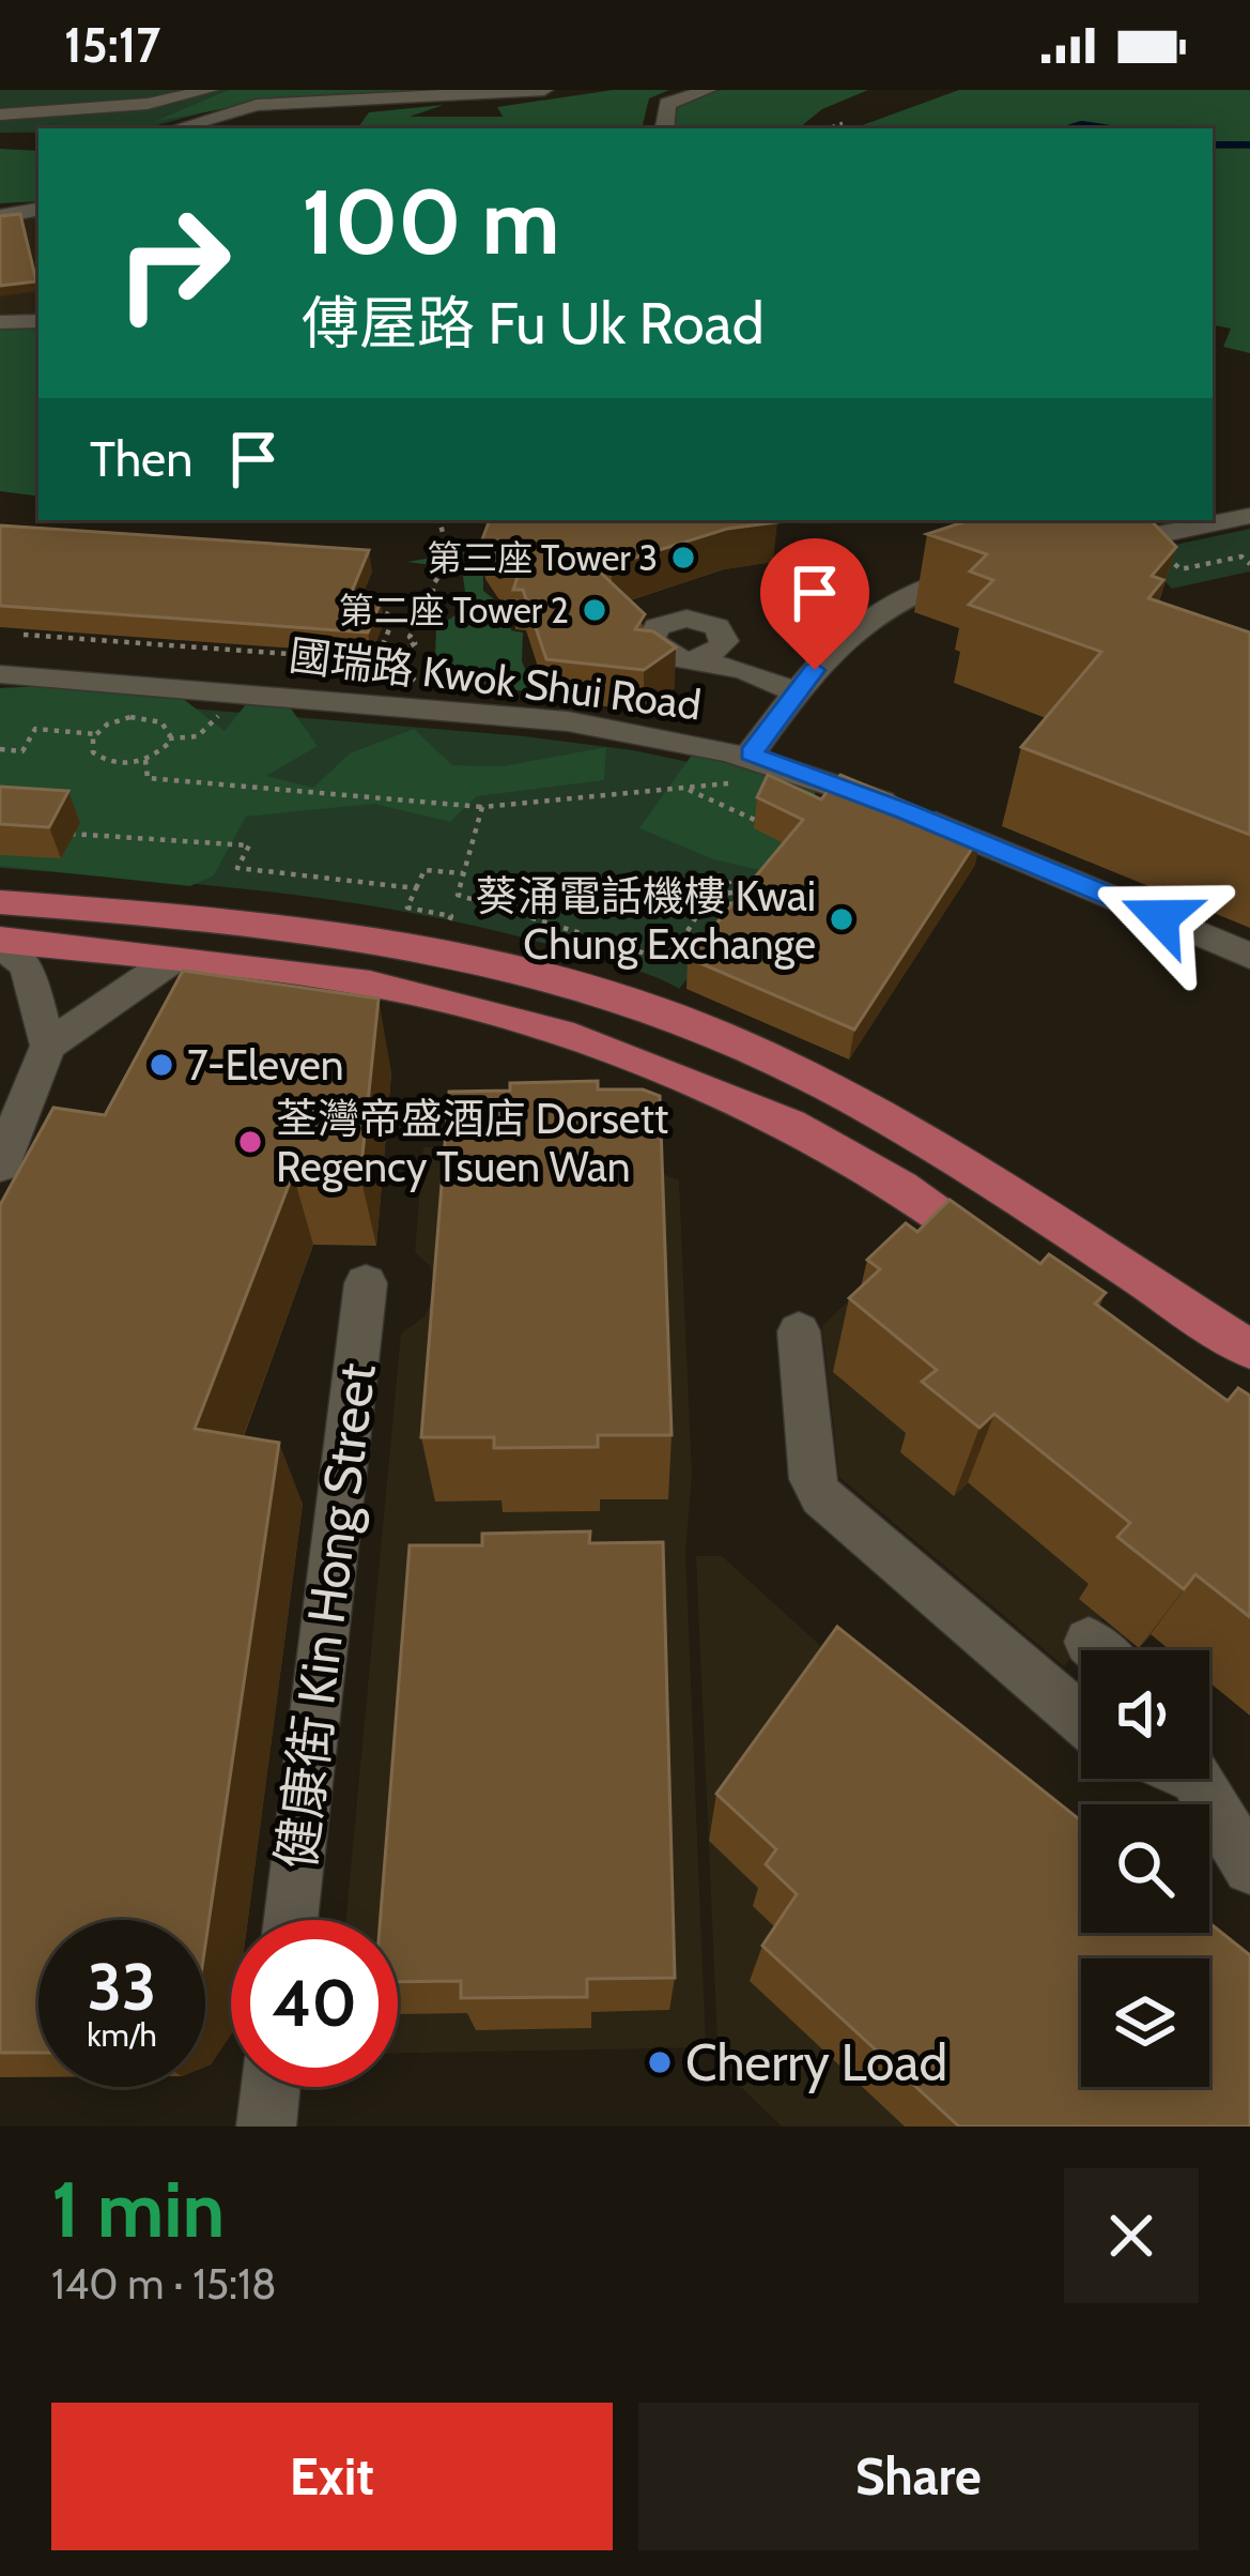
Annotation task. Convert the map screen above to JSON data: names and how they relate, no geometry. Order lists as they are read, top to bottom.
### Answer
{
  "streets": {
    "street": ["國瑞路 Kwok Shui Road", "健康街 Kin Hong Street"]
  },
  "places": [
    "第三座 Tower 3",
    "第二座 Tower 2",
    "葵涌電話機樓 Kwai Chung Exchange",
    "7-Eleven",
    "荃灣帝盛酒店 Dorsett Regency Tsuen Wan",
    "Cherry Load"
  ],
  "page": {
    "status": "15:17",
    "turn": ["100 m", "傅屋路 Fu Uk Road"],
    "then": "Then",
    "speed": "33 km/h",
    "limit": "40",
    "heading": ["1 min", "140 m · 15:18"],
    "buttons": ["Exit", "Share"]
  }
}
